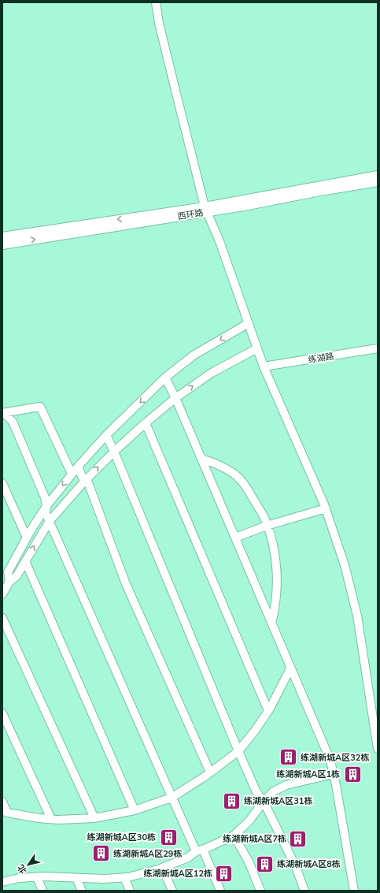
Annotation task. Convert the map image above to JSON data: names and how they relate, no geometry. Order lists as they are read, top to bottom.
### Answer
{
  "streets": {
    "main road": ["西环路"],
    "street": ["练湖路"]
  },
  "places": {
    "building": [
      "练湖新城A区32栋",
      "练湖新城A区1栋",
      "练湖新城A区31栋",
      "练湖新城A区30栋",
      "练湖新城A区7栋",
      "练湖新城A区29栋",
      "练湖新城A区8栋",
      "练湖新城A区12栋"
    ]
  },
  "north": "bottom left"
}
